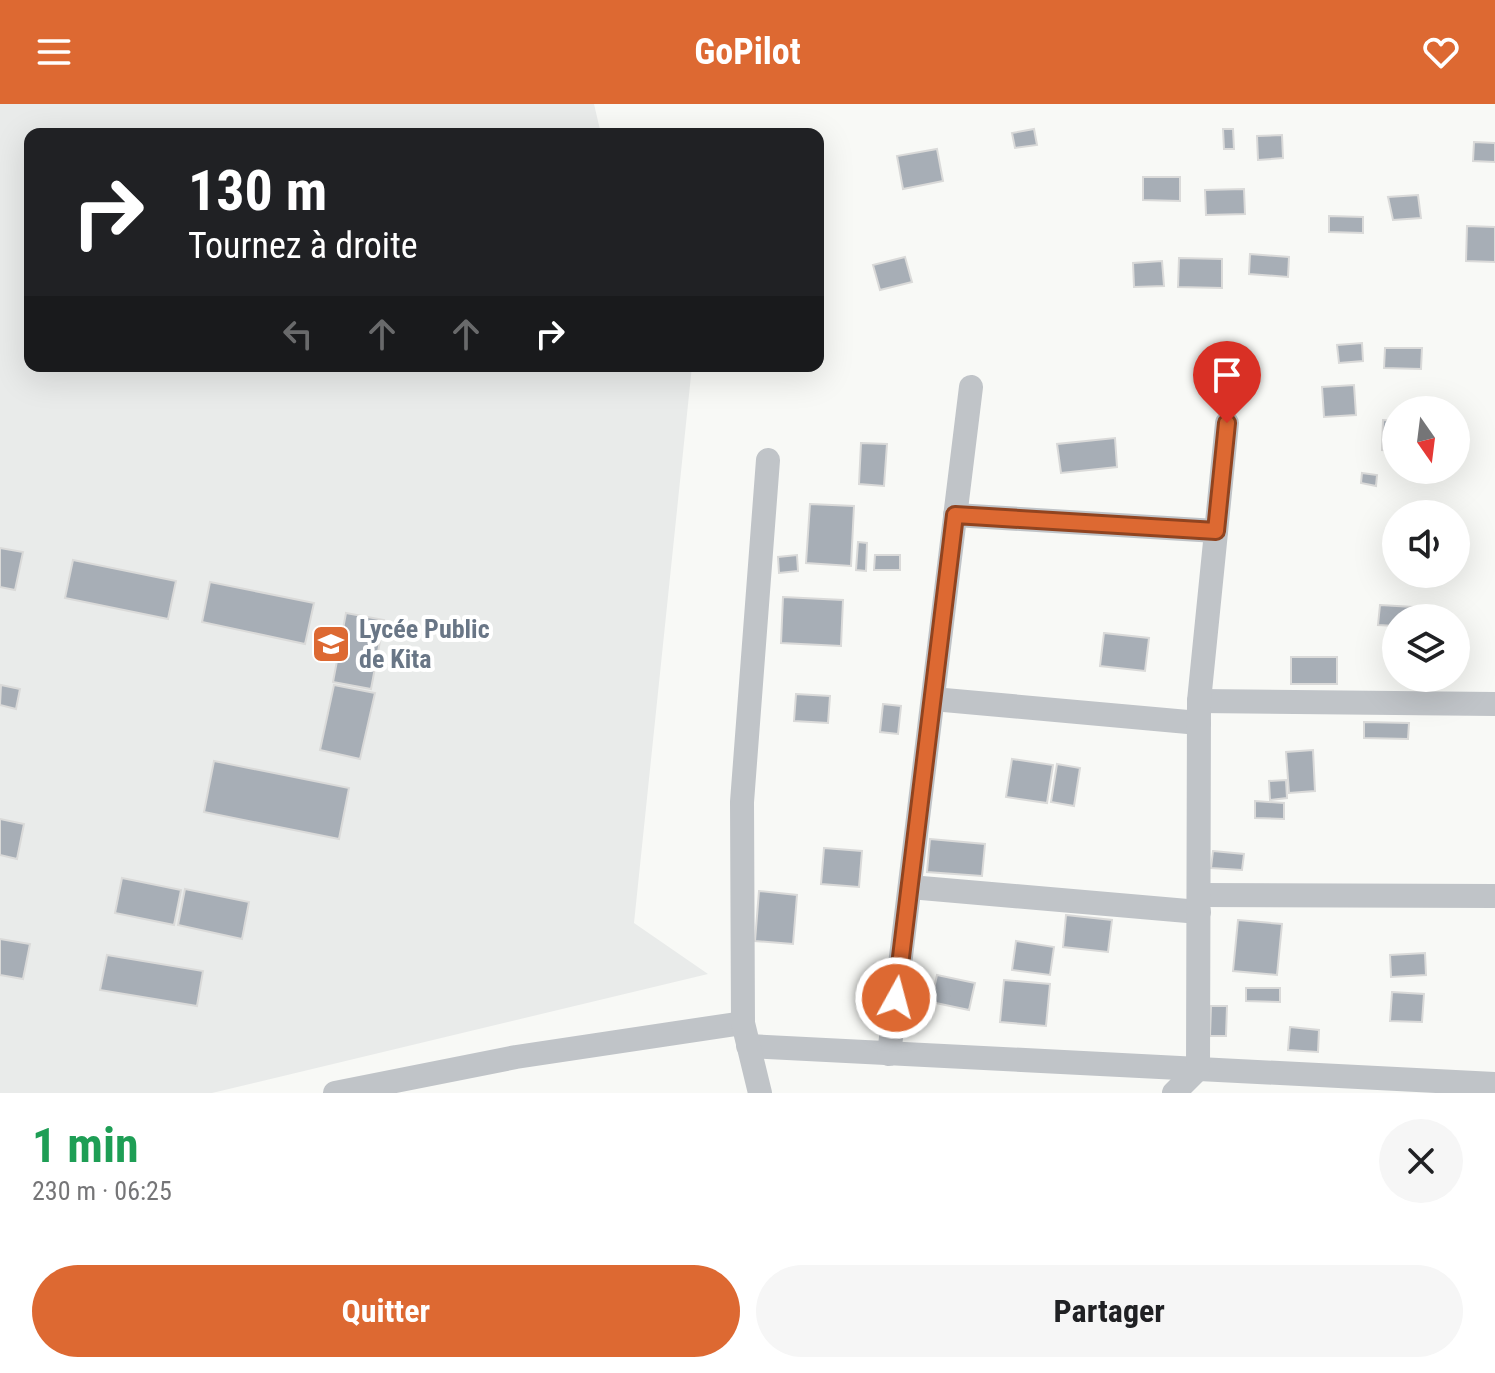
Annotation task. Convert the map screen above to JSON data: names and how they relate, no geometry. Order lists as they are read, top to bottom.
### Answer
{
  "places": {
    "school or university": ["Lycée Public de Kita"]
  },
  "north": "bottom",
  "page": {
    "header": "GoPilot",
    "turn": ["130 m", "Tournez à droite"],
    "heading": ["1 min", "230 m · 06:25"],
    "buttons": ["Quitter", "Partager"]
  }
}
